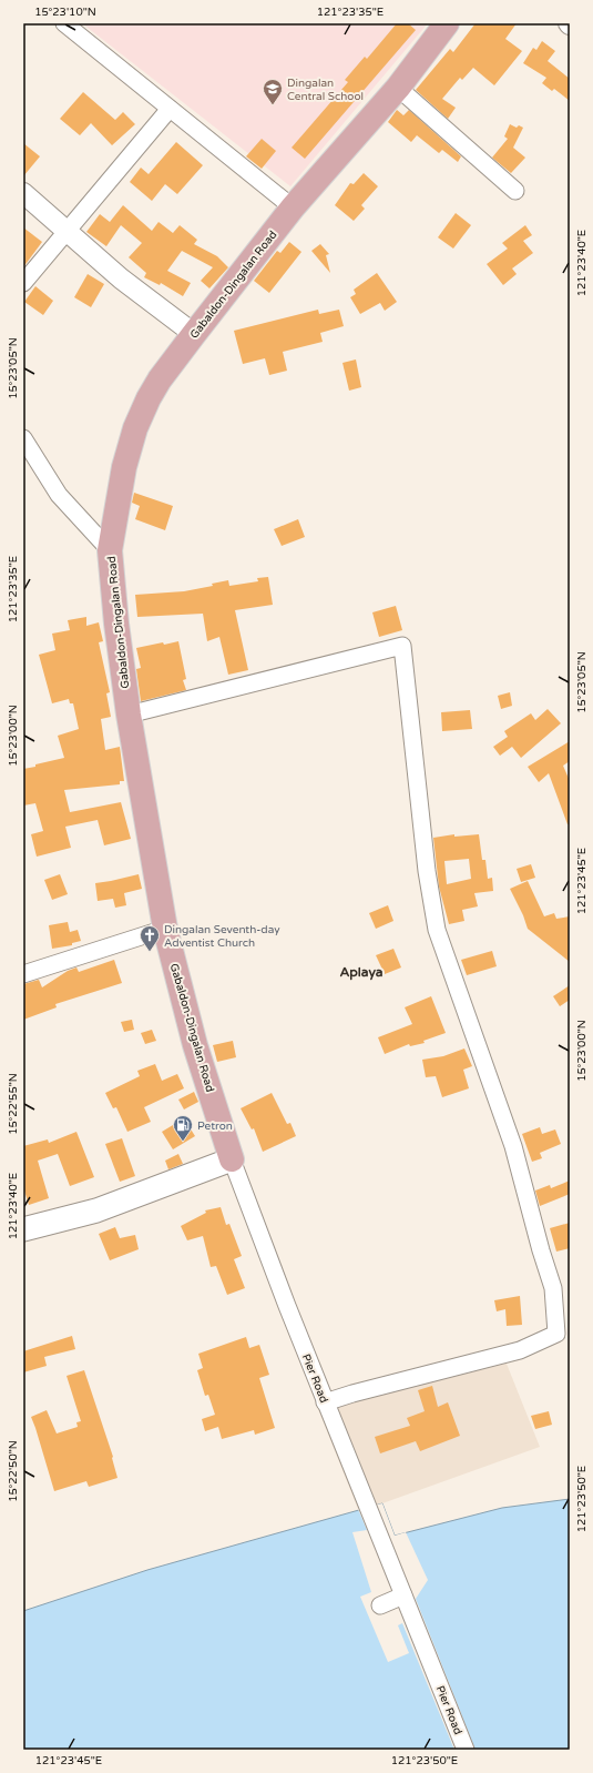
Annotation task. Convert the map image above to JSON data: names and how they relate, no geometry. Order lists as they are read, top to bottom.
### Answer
{
  "streets": {
    "main road": ["Gabaldon-Dingalan Road"],
    "street": ["Pier Road"]
  },
  "crossings": [
    ["Gabaldon-Dingalan Road", "Pier Road"]
  ],
  "districts": ["Aplaya"],
  "places": {
    "school or university": ["Dingalan Central School"],
    "church": ["Dingalan Seventh-day Adventist Church"],
    "fuel station": ["Petron"]
  },
  "coordinates": [
    "15°23'10\"N",
    "121°23'35\"E",
    "121°23'40\"E",
    "15°23'05\"N",
    "15°23'00\"N",
    "121°23'45\"E",
    "15°22'55\"N",
    "15°22'50\"N",
    "121°23'50\"E"
  ]
}
